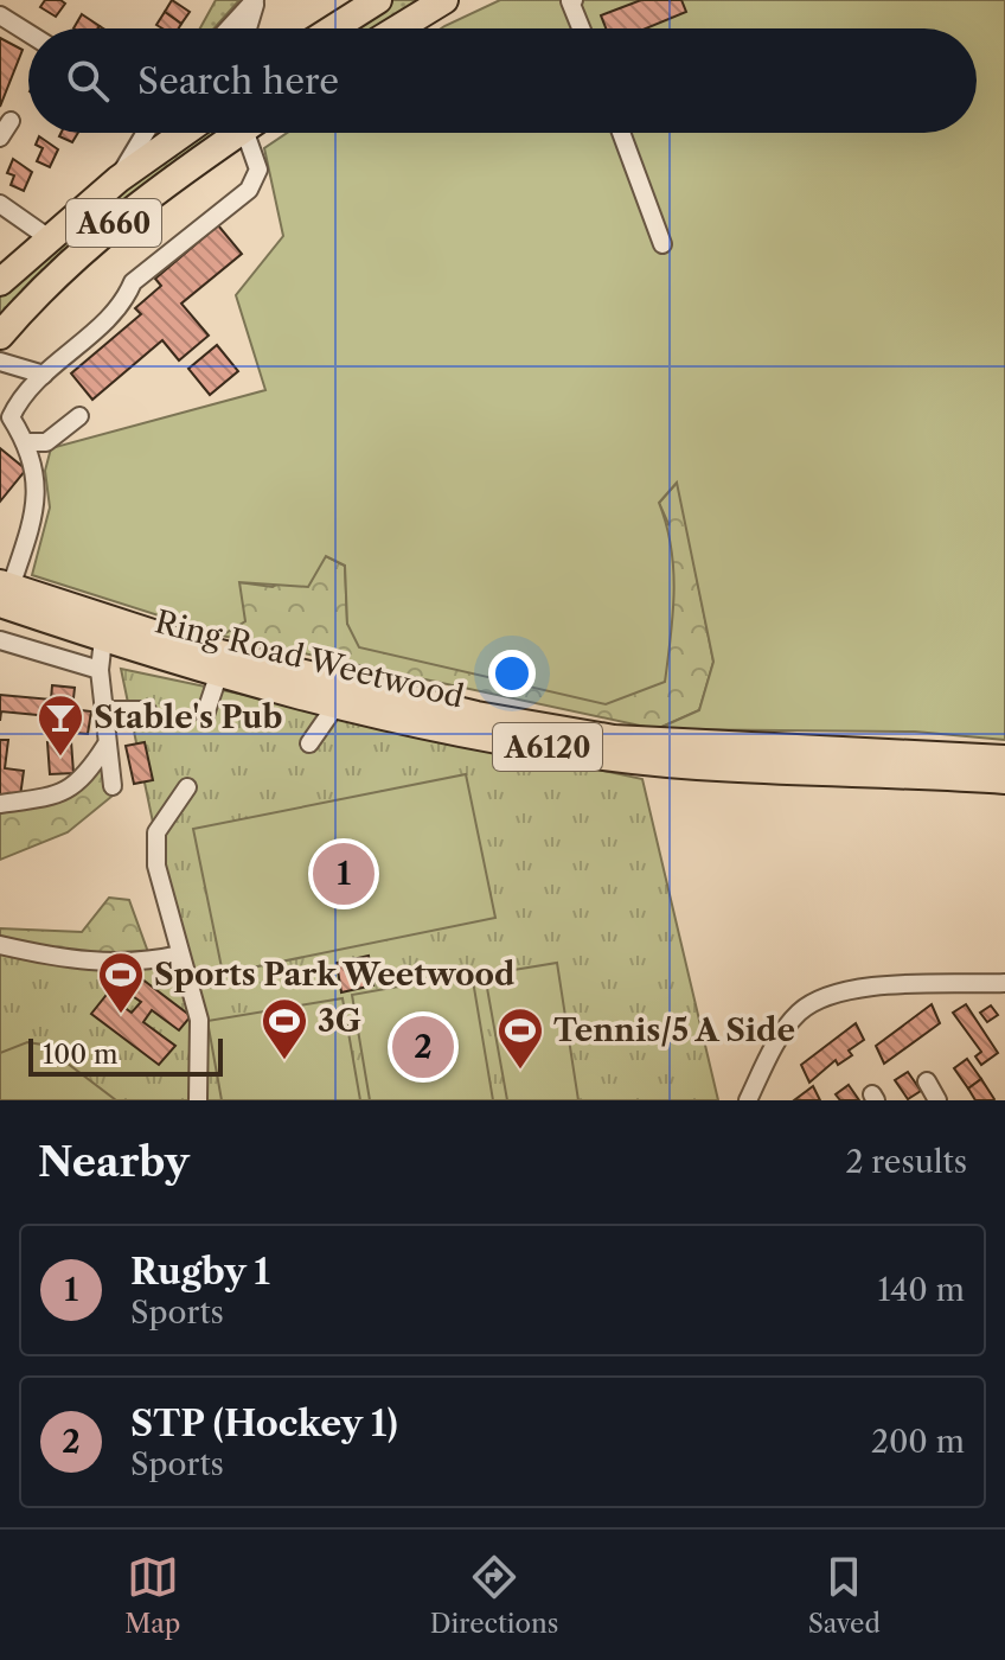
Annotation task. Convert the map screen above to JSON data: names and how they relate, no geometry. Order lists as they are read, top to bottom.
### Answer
{
  "streets": {
    "highway": ["A660", "Ring Road Weetwood", "A6120"]
  },
  "places": {
    "bar": ["Stable's Pub"],
    "sports": ["Sports Park Weetwood", "3G", "Tennis/5 A Side"]
  },
  "scale_bar": "100 m",
  "page": {
    "search": "Search here",
    "pins": ["1", "2"],
    "scale": "100 m",
    "heading": ["Nearby", "2 results"],
    "list": [
      {
        "mark": "1",
        "name": "Rugby 1",
        "note": "Sports",
        "value": "140 m"
      },
      {
        "mark": "2",
        "name": "STP (Hockey 1)",
        "note": "Sports",
        "value": "200 m"
      }
    ],
    "nav": ["Map", "Directions", "Saved"]
  }
}
